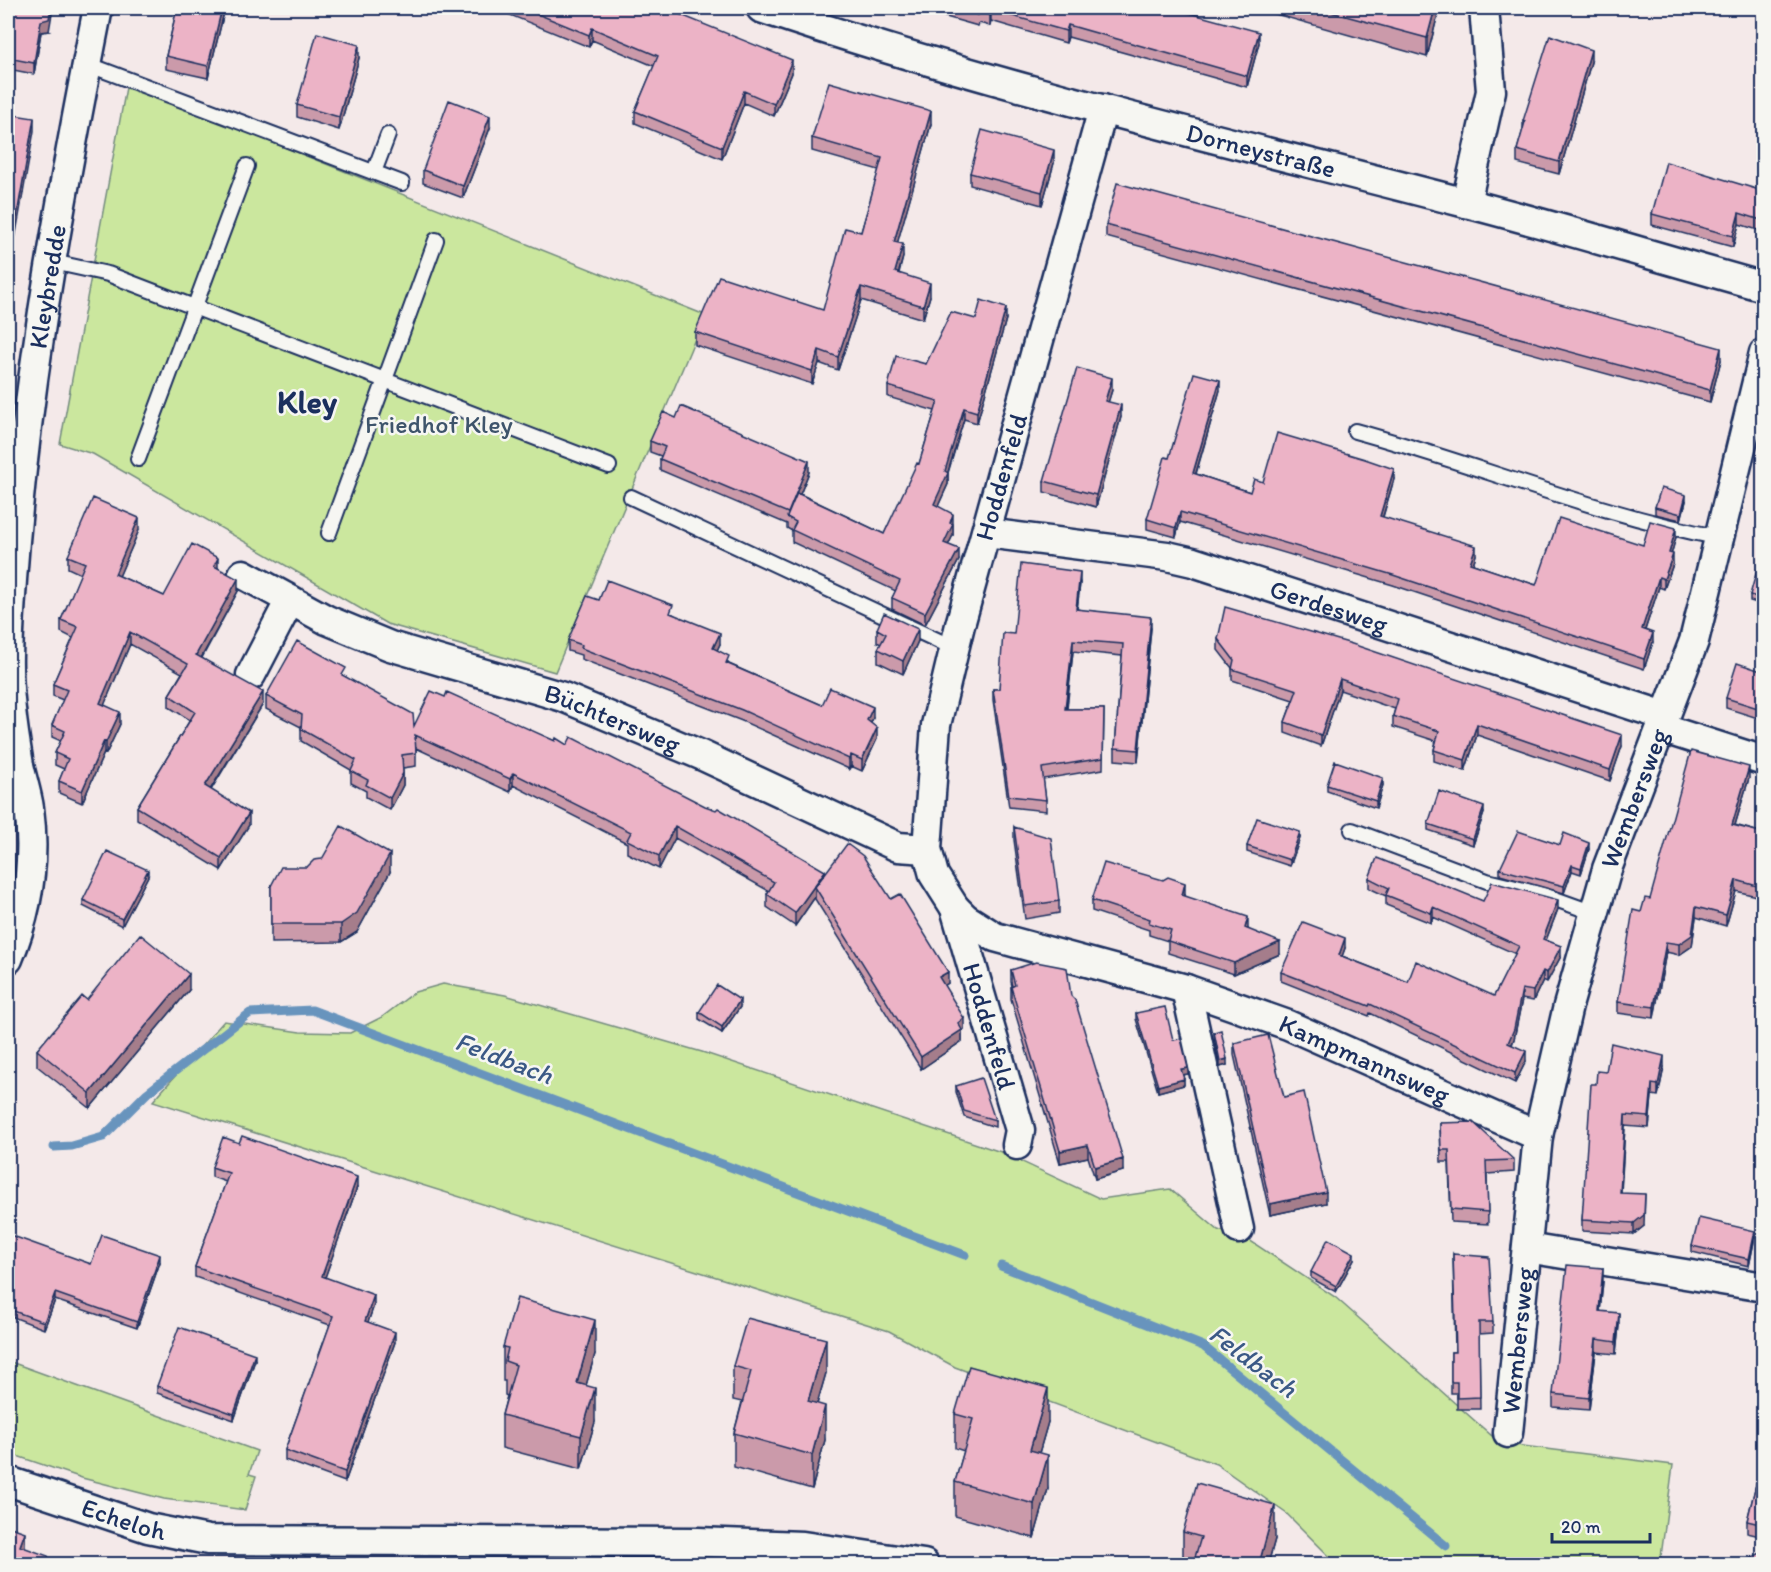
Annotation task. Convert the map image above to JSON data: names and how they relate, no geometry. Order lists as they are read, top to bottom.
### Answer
{
  "streets": {
    "street": [
      "Dorneystraße",
      "Kleybredde",
      "Hoddenfeld",
      "Gerdesweg",
      "Büchtersweg",
      "Wembersweg",
      "Kampmannsweg",
      "Echeloh"
    ]
  },
  "crossings": [
    ["Dorneystraße", "Hoddenfeld"],
    ["Hoddenfeld", "Gerdesweg"],
    ["Hoddenfeld", "Büchtersweg"],
    ["Hoddenfeld", "Kampmannsweg"],
    ["Gerdesweg", "Wembersweg"],
    ["Büchtersweg", "Kampmannsweg"],
    ["Wembersweg", "Kampmannsweg"]
  ],
  "districts": ["Kley"],
  "water": ["Feldbach"],
  "parks": ["Friedhof Kley"],
  "scale_bar": "20 m"
}
